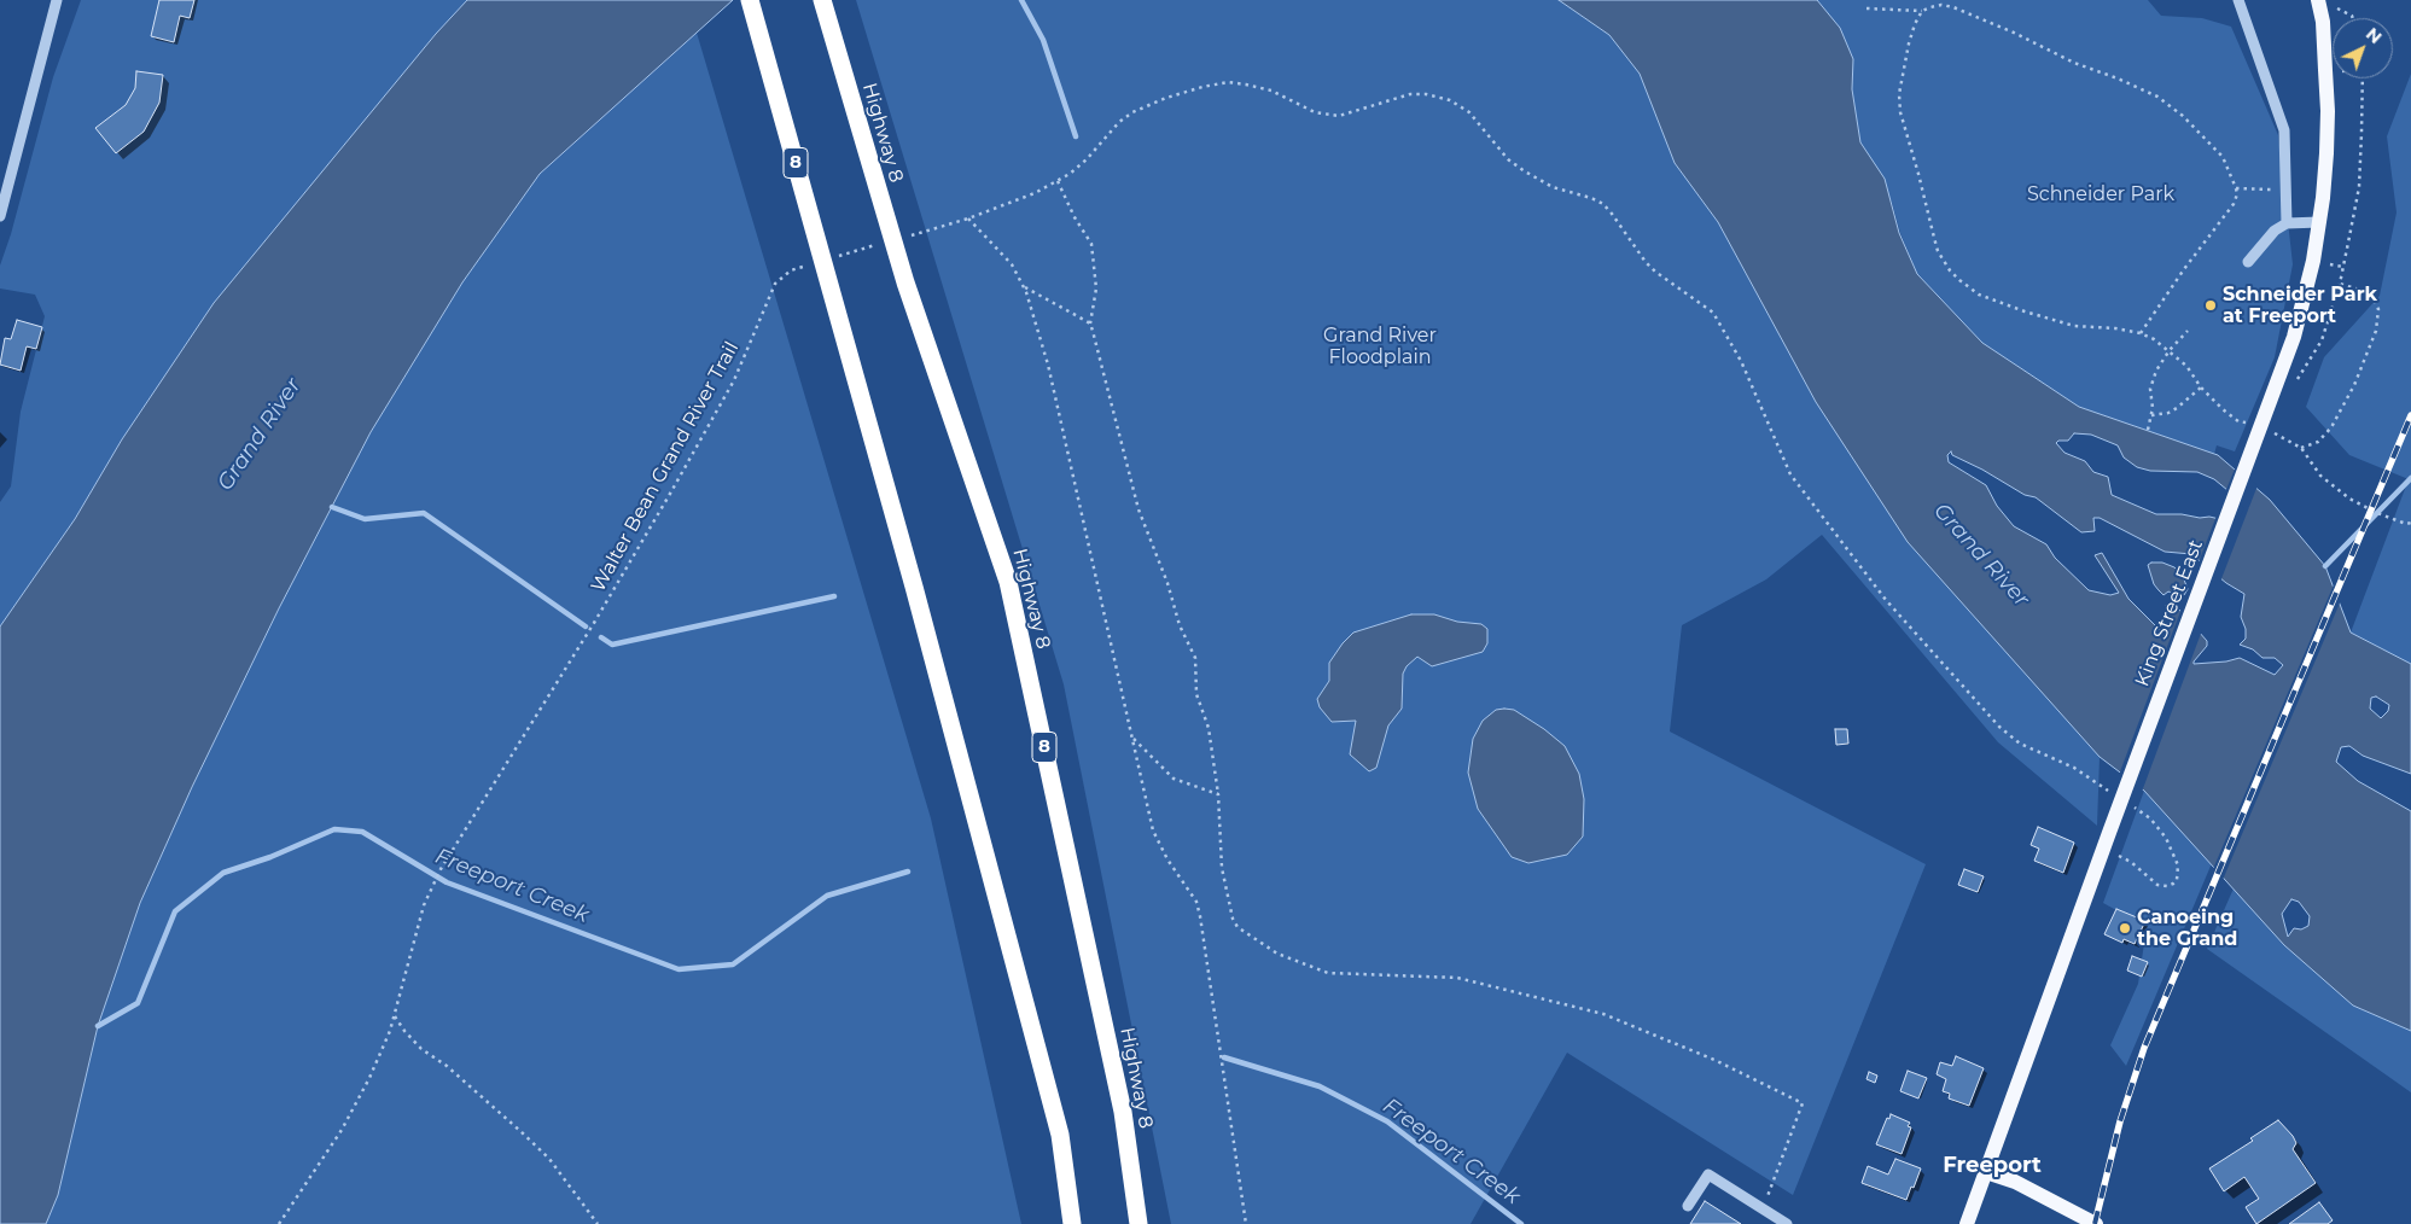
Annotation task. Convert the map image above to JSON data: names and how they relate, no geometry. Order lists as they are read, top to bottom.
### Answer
{
  "streets": {
    "highway": ["Highway 8", "8"],
    "main road": ["King Street East"],
    "path": ["Walter Bean Grand River Trail"]
  },
  "districts": ["Freeport"],
  "water": ["Grand River", "Freeport Creek"],
  "parks": ["Schneider Park", "Grand River Floodplain"],
  "places": ["Schneider Park at Freeport", "Canoeing the Grand"],
  "north": "top right"
}
